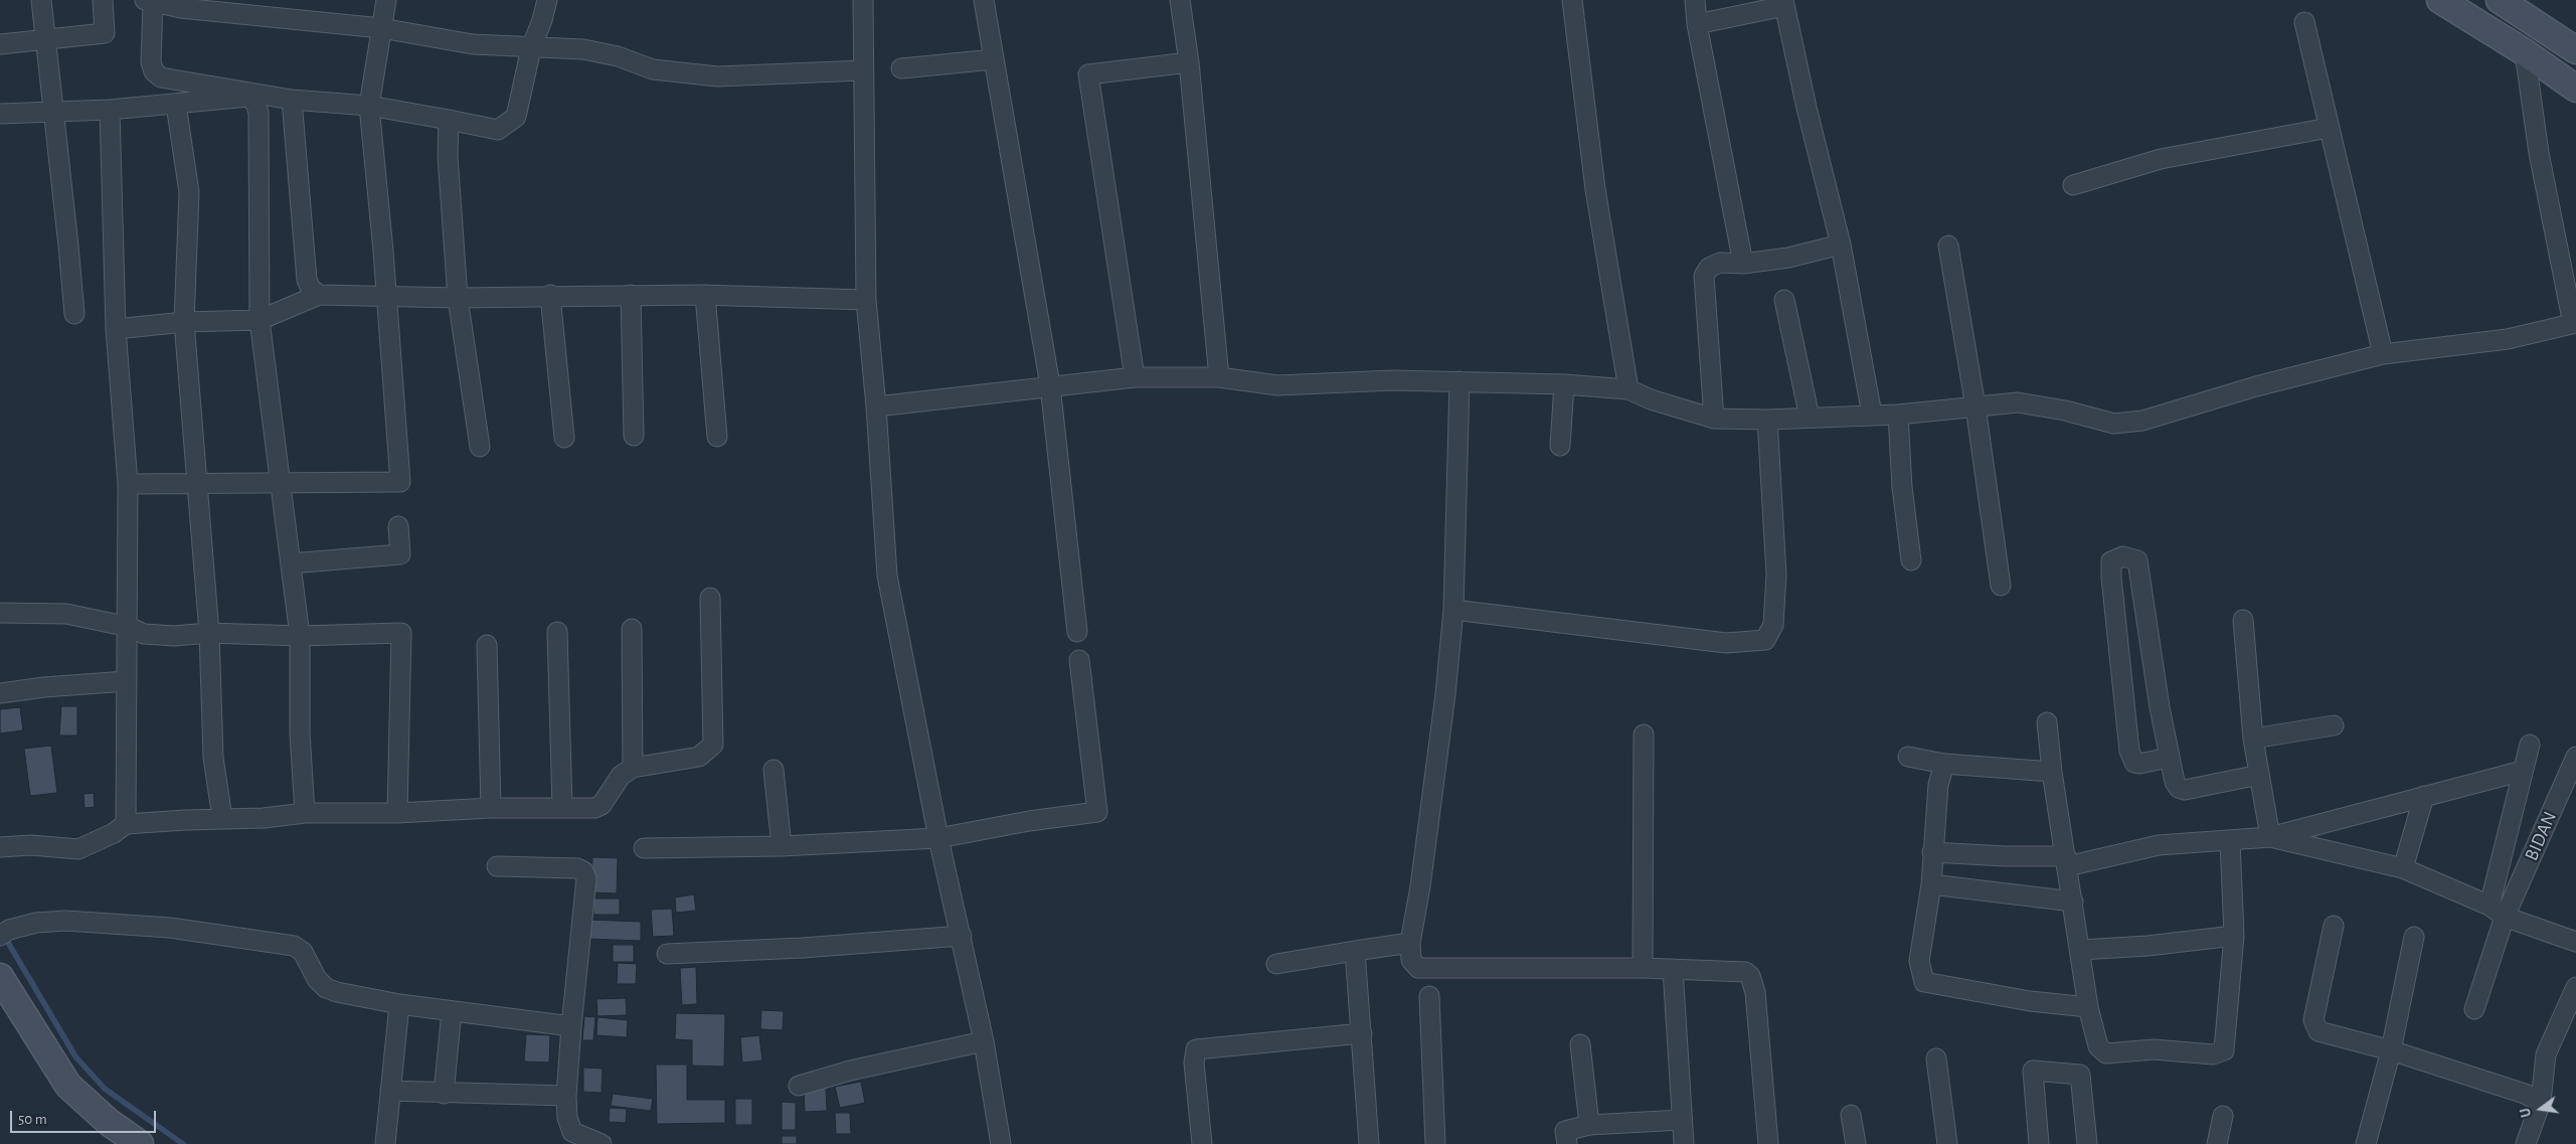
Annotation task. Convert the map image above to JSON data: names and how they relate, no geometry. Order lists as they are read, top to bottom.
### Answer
{
  "streets": {
    "street": ["BIDAN"]
  },
  "scale_bar": "50 m",
  "north": "left"
}
